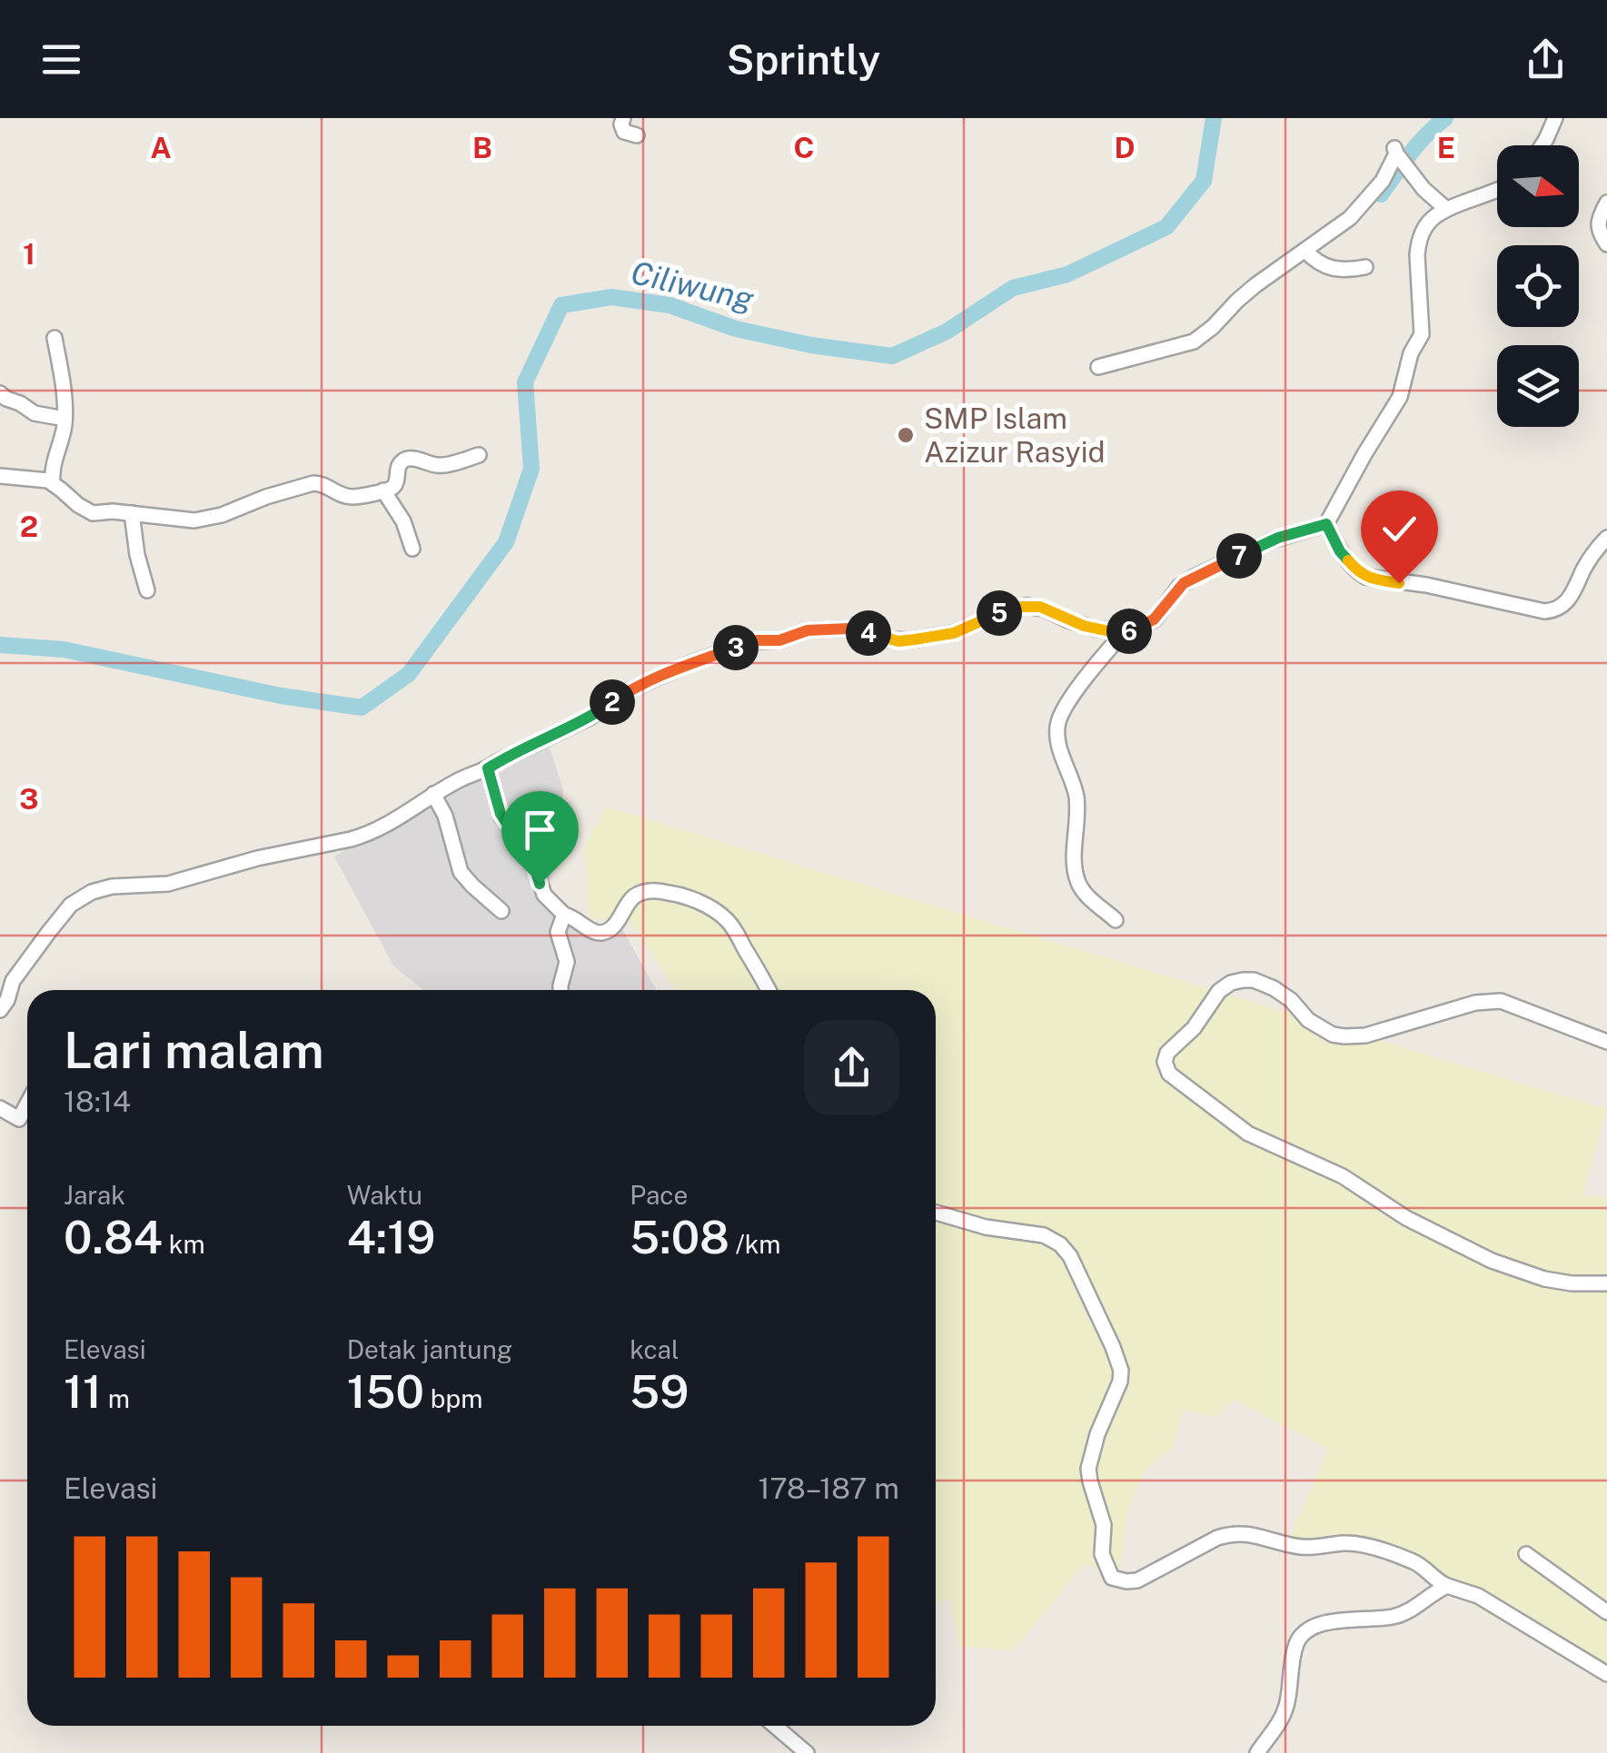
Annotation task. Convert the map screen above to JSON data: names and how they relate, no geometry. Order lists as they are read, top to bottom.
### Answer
{
  "water": ["Ciliwung"],
  "places": ["SMP Islam Azizur Rasyid"],
  "north": "right",
  "page": {
    "header": "Sprintly",
    "pins": [
      "7",
      "5",
      "6",
      "4",
      "3",
      "2"
    ],
    "heading": ["Lari malam", "18:14"],
    "stats": [
      ["Jarak", "0.84 km"],
      ["Waktu", "4:19"],
      ["Pace", "5:08 /km"],
      ["Elevasi", "11 m"],
      ["Detak jantung", "150 bpm"],
      ["kcal", "59"]
    ],
    "chart": ["Elevasi", "178–187 m"]
  },
  "grid": {
    "columns": [
      "A",
      "B",
      "C",
      "D",
      "E"
    ],
    "rows": ["1", "2", "3"]
  }
}
